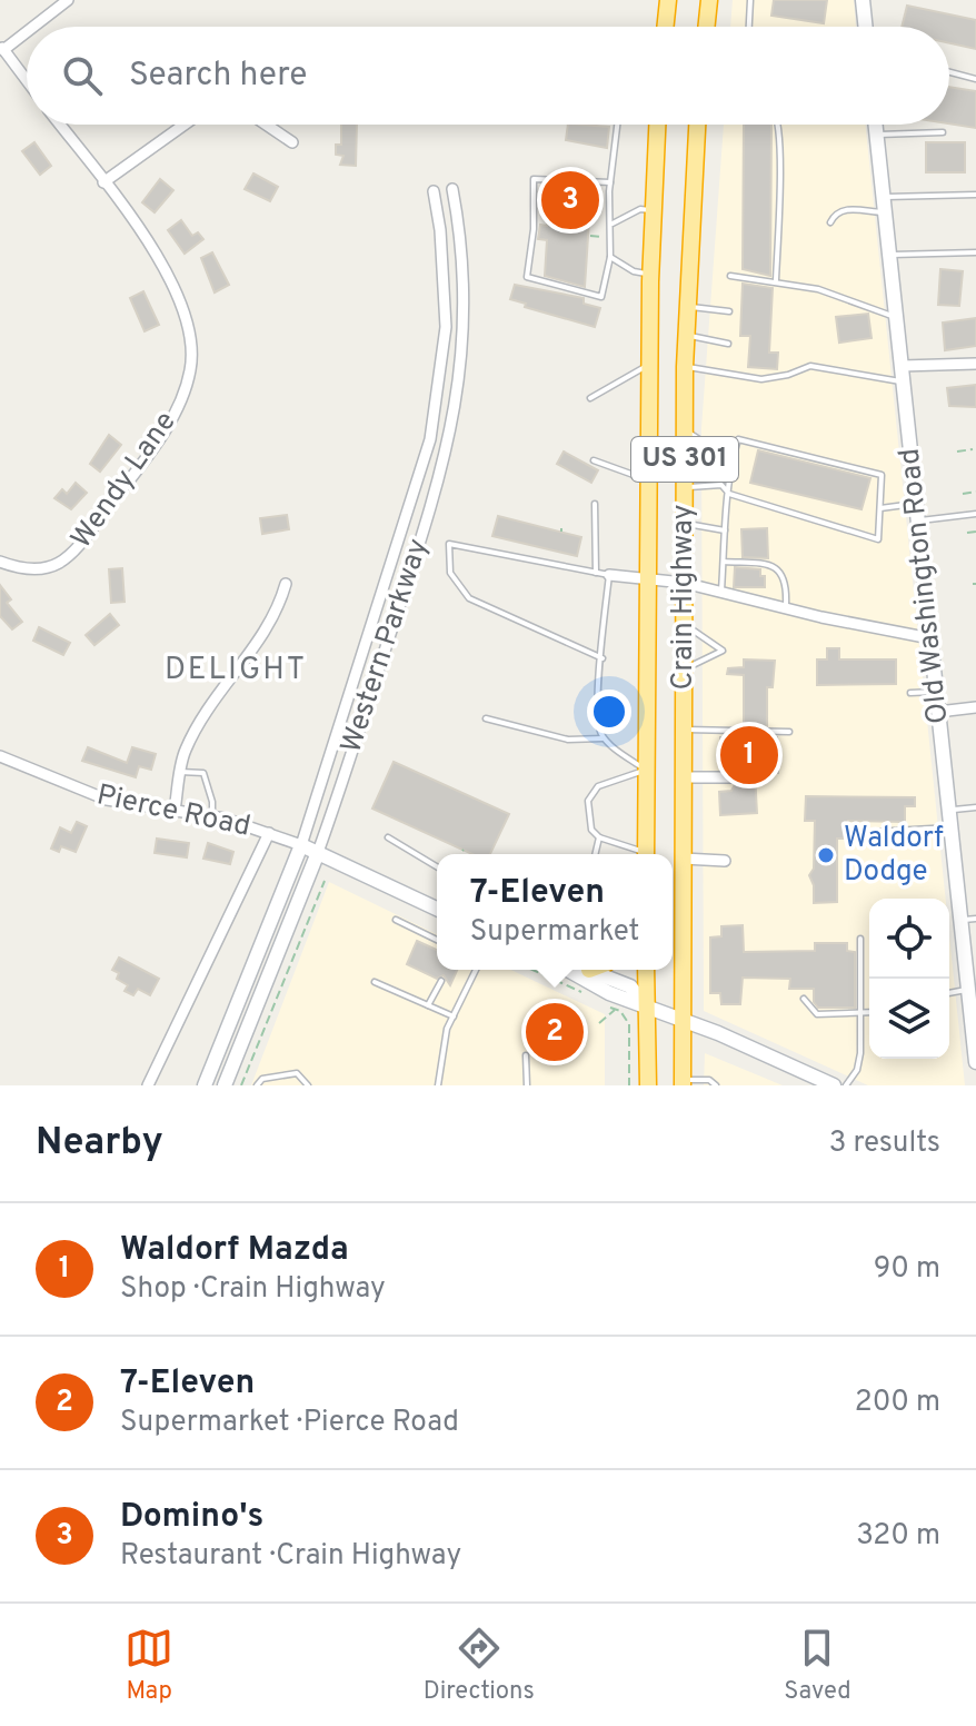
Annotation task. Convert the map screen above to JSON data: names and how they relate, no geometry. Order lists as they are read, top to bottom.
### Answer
{
  "streets": {
    "highway": ["US 301", "Crain Highway"],
    "main road": ["Old Washington Road", "Western Parkway", "Pierce Road"],
    "street": ["Wendy Lane"]
  },
  "crossings": [
    ["Western Parkway", "Pierce Road"]
  ],
  "districts": ["DELIGHT"],
  "places": ["Waldorf Dodge"],
  "page": {
    "search": "Search here",
    "pins": ["3", "1", "2"],
    "popup": ["7-Eleven", "Supermarket"],
    "heading": ["Nearby", "3 results"],
    "list": [
      {
        "mark": "1",
        "name": "Waldorf Mazda",
        "note": "Shop · Crain Highway",
        "value": "90 m"
      },
      {
        "mark": "2",
        "name": "7-Eleven",
        "note": "Supermarket · Pierce Road",
        "value": "200 m"
      },
      {
        "mark": "3",
        "name": "Domino's",
        "note": "Restaurant · Crain Highway",
        "value": "320 m"
      }
    ],
    "nav": ["Map", "Directions", "Saved"]
  }
}
